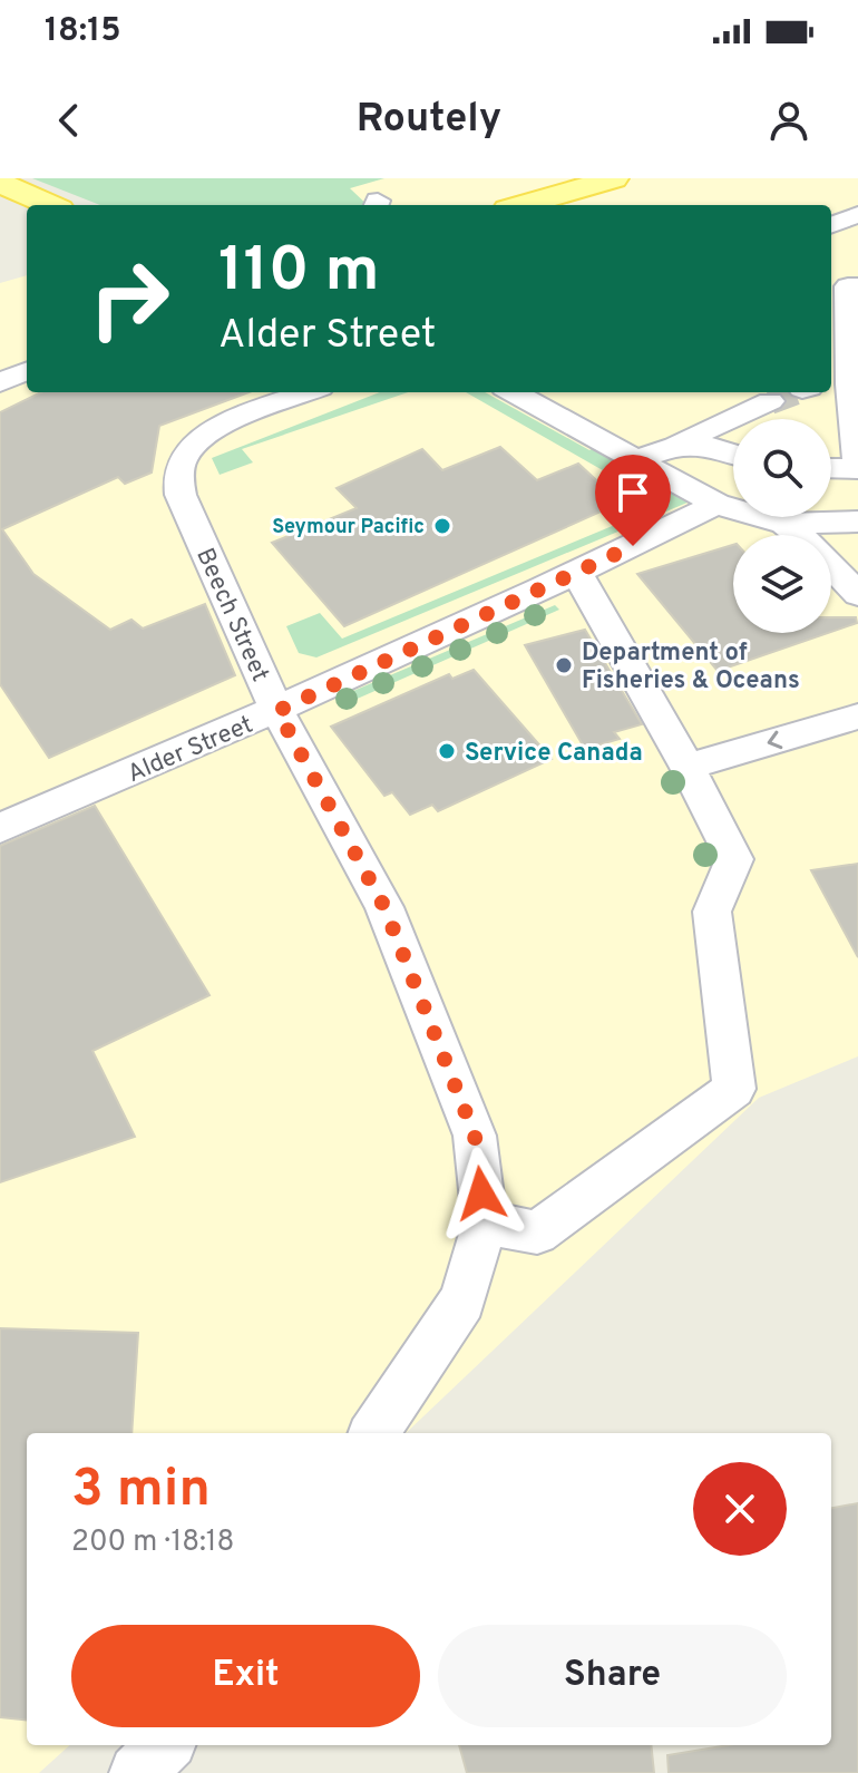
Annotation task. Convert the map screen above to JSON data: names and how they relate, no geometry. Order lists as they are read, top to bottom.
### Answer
{
  "streets": {
    "street": ["Beech Street", "Alder Street"]
  },
  "crossings": [
    ["Beech Street", "Alder Street"]
  ],
  "places": ["Seymour Pacific", "Department of Fisheries & Oceans", "Service Canada"],
  "page": {
    "status": "18:15",
    "header": "Routely",
    "turn": ["110 m", "Alder Street"],
    "heading": ["3 min", "200 m · 18:18"],
    "buttons": ["Exit", "Share"]
  }
}
